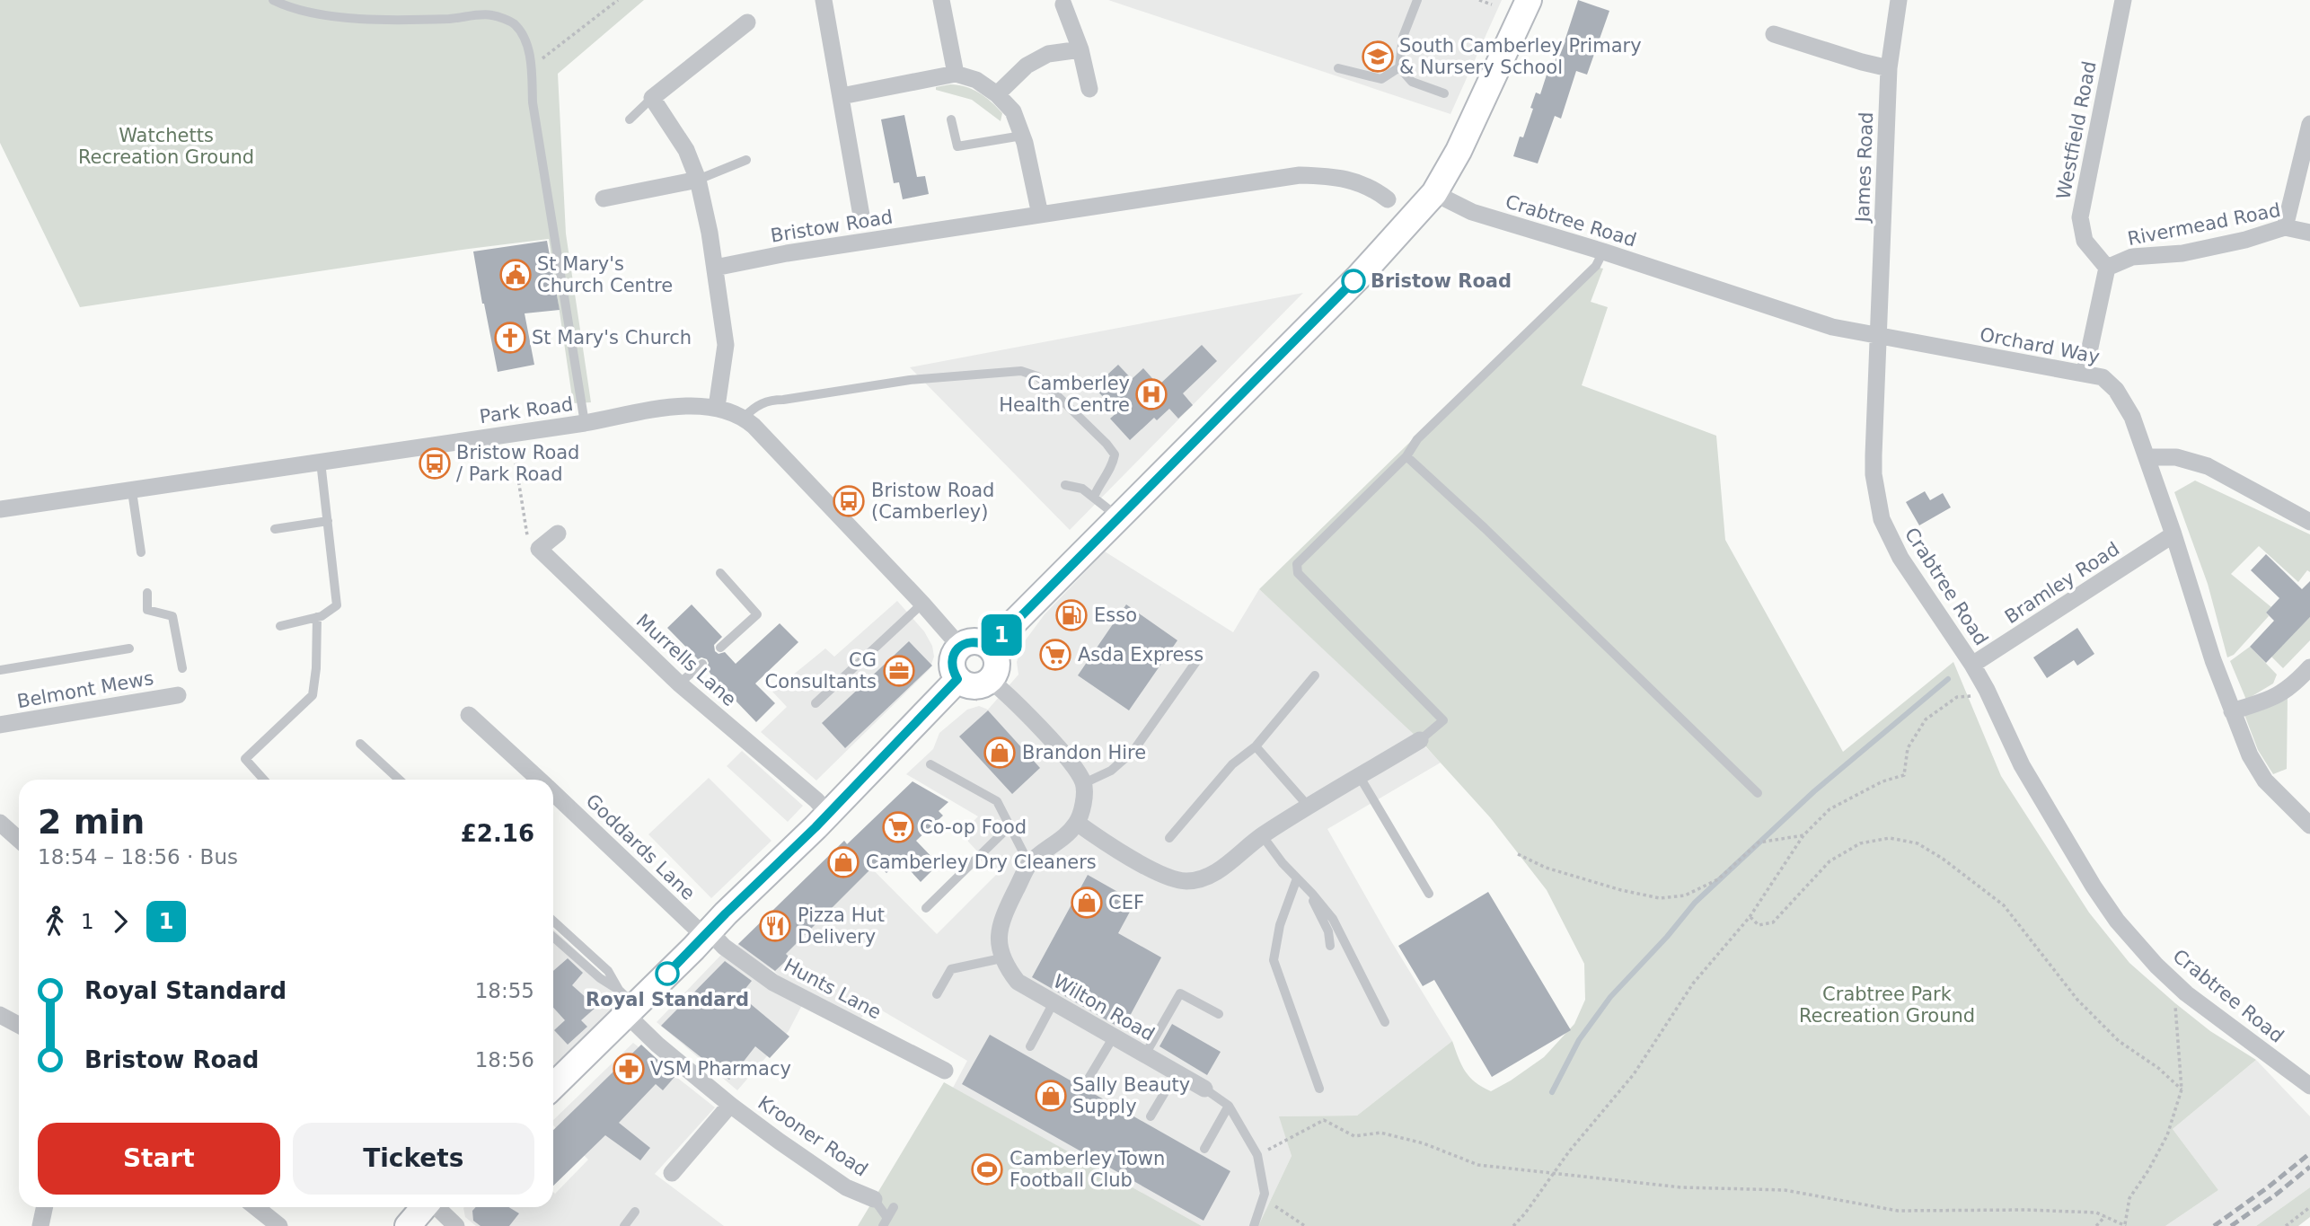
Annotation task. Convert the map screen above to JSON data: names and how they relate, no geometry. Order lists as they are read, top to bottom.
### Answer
{
  "streets": {
    "street": [
      "Westfield Road",
      "James Road",
      "Crabtree Road",
      "Rivermead Road",
      "Bristow Road",
      "Orchard Way",
      "Park Road",
      "Bramley Road",
      "Murrells Lane",
      "Belmont Mews",
      "Goddards Lane",
      "Hunts Lane",
      "Wilton Road",
      "Krooner Road"
    ]
  },
  "crossings": [
    ["Westfield Road", "Rivermead Road"],
    ["James Road", "Crabtree Road"],
    ["James Road", "Orchard Way"],
    ["Crabtree Road", "Orchard Way"],
    ["Crabtree Road", "Bramley Road"],
    ["Orchard Way", "Bramley Road"],
    ["Goddards Lane", "Hunts Lane"]
  ],
  "parks": ["Watchetts Recreation Ground", "Crabtree Park Recreation Ground"],
  "places": {
    "school or university": ["South Camberley Primary & Nursery School"],
    "public building": ["St Mary's Church Centre"],
    "other": ["Bristow Road", "Royal Standard"],
    "church": ["St Mary's Church"],
    "hospital": ["Camberley Health Centre"],
    "bus stop": ["Bristow Road / Park Road", "Bristow Road (Camberley)"],
    "fuel station": ["Esso"],
    "supermarket": ["Asda Express", "Co-op Food"],
    "office": ["CG Consultants"],
    "shop": [
      "Brandon Hire",
      "Camberley Dry Cleaners",
      "CEF",
      "Sally Beauty Supply"
    ],
    "restaurant": ["Pizza Hut Delivery"],
    "pharmacy": ["VSM Pharmacy"],
    "sports": ["Camberley Town Football Club"]
  },
  "lines": ["bus line 1"],
  "page": {
    "on_map": "1",
    "heading": ["2 min", "18:54 – 18:56 · Bus", "£2.16"],
    "legs": ["1", "1"],
    "list": [
      {
        "name": "Royal Standard",
        "value": "18:55"
      },
      {
        "name": "Bristow Road",
        "value": "18:56"
      }
    ],
    "buttons": ["Start", "Tickets"]
  }
}
